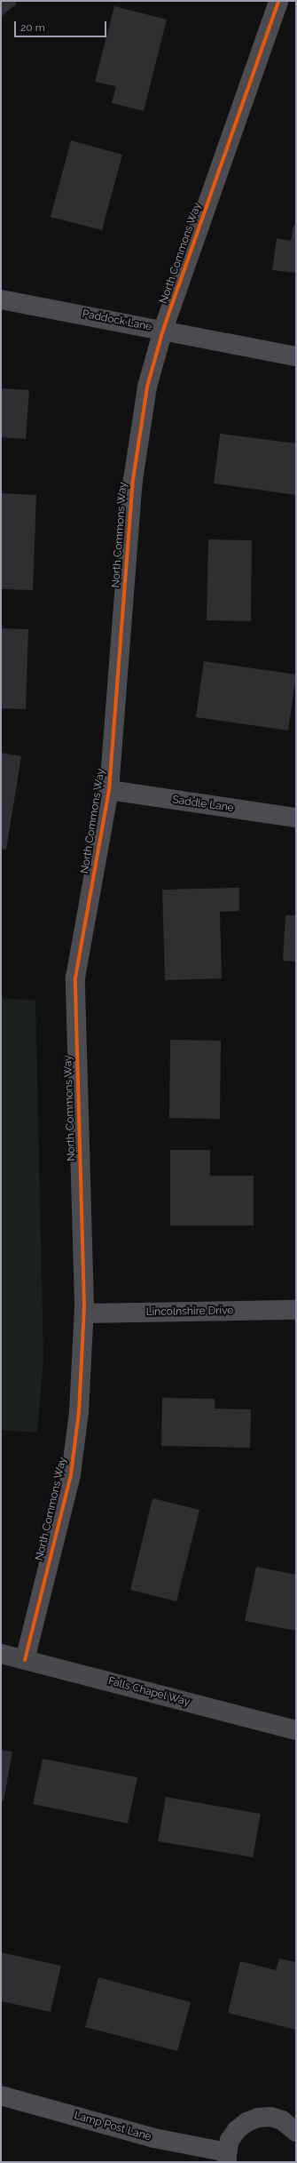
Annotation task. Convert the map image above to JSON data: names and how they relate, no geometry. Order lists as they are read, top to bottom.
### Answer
{
  "streets": {
    "street": [
      "North Commons Way",
      "Paddock Lane",
      "Saddle Lane",
      "Lincolnshire Drive",
      "Falls Chapel Way",
      "Lamp Post Lane"
    ]
  },
  "crossings": [
    ["North Commons Way", "Paddock Lane"],
    ["North Commons Way", "Saddle Lane"],
    ["North Commons Way", "Lincolnshire Drive"],
    ["North Commons Way", "Falls Chapel Way"]
  ],
  "scale_bar": "20 m"
}
